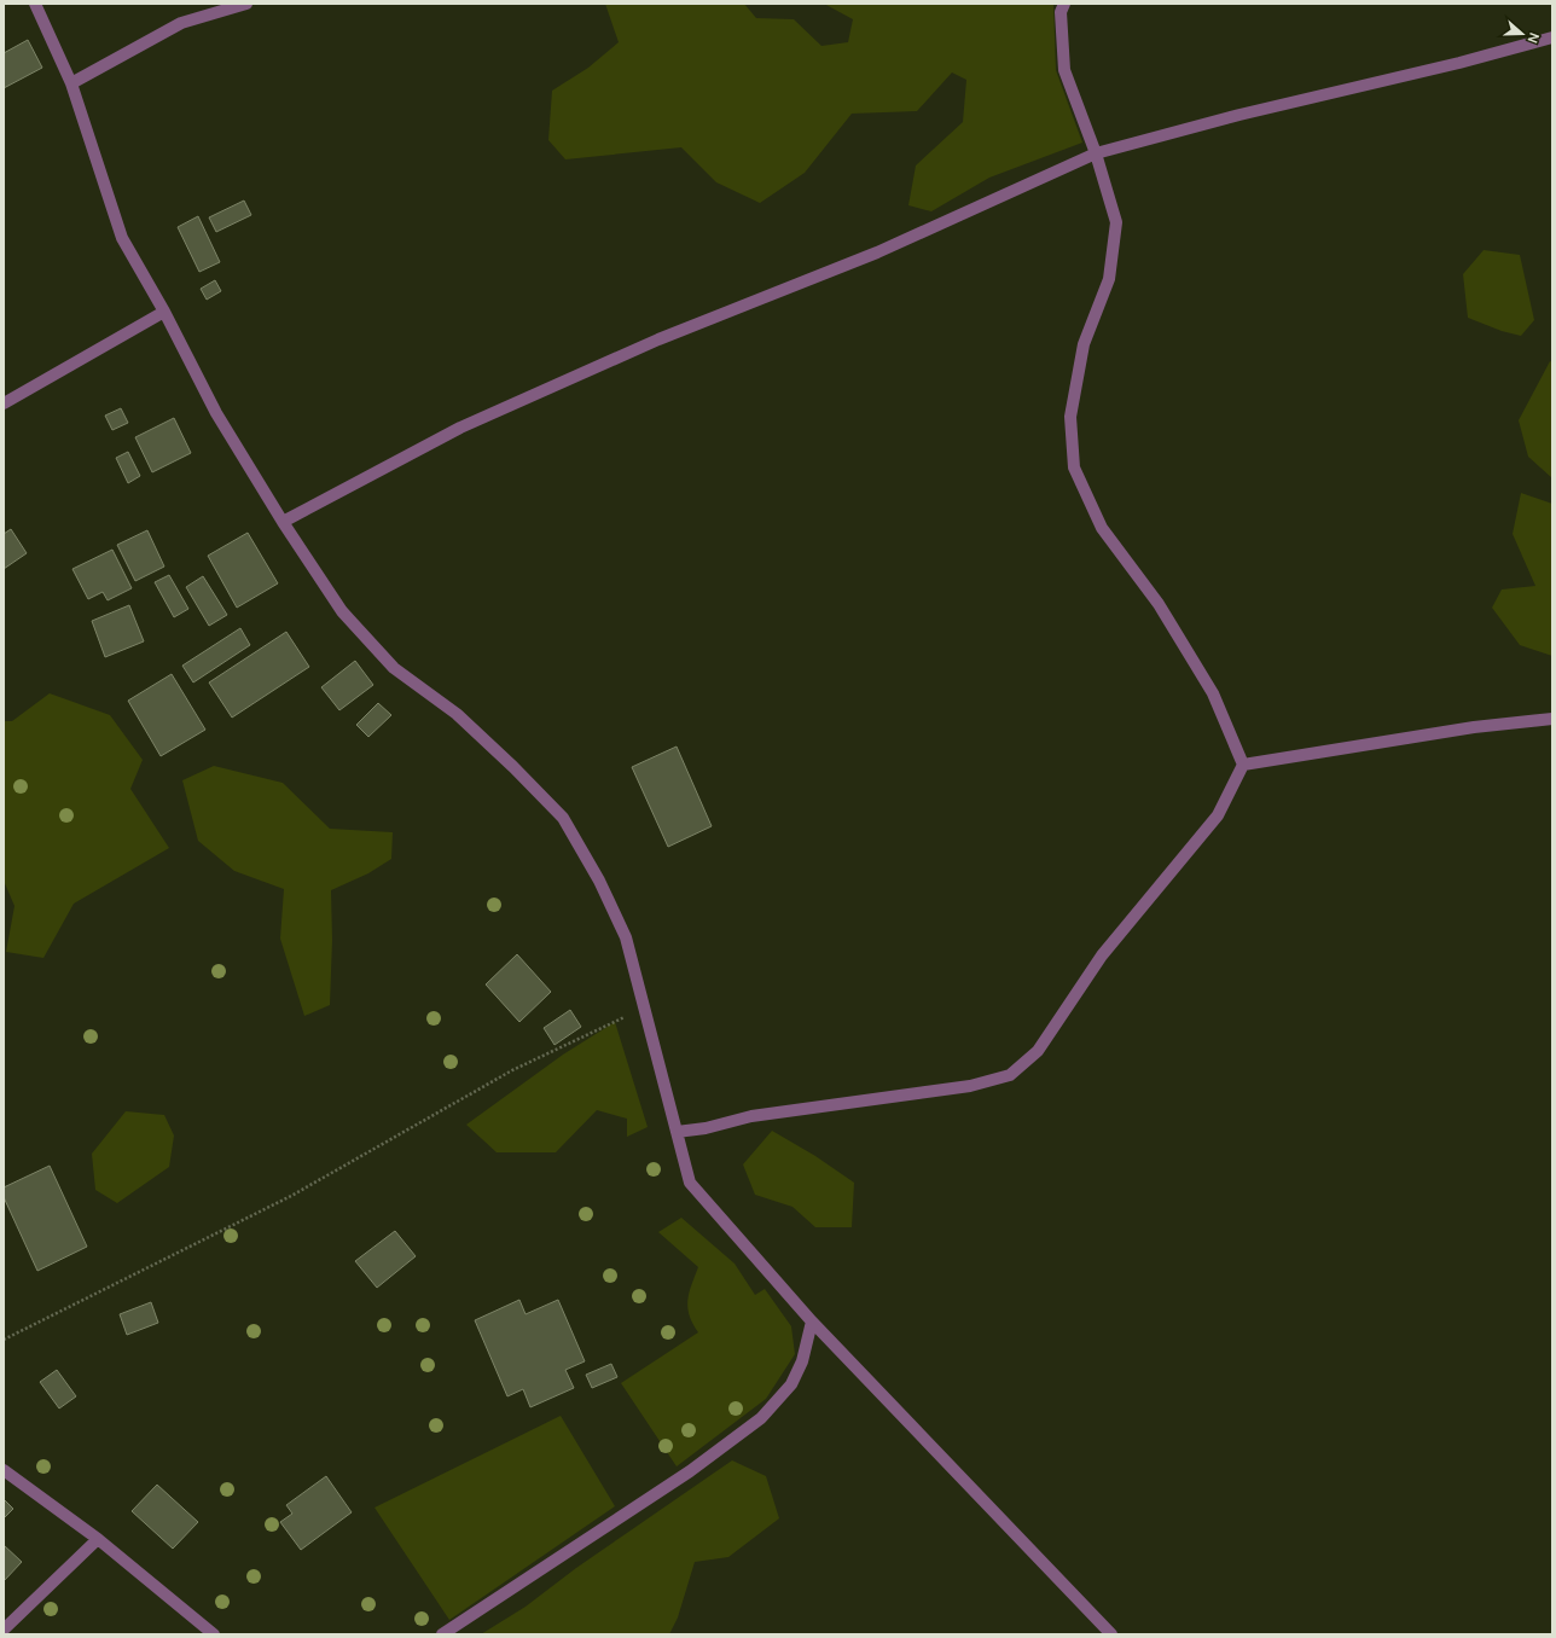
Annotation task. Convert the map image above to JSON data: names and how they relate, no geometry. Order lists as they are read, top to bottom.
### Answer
{
  "north": "right"
}
